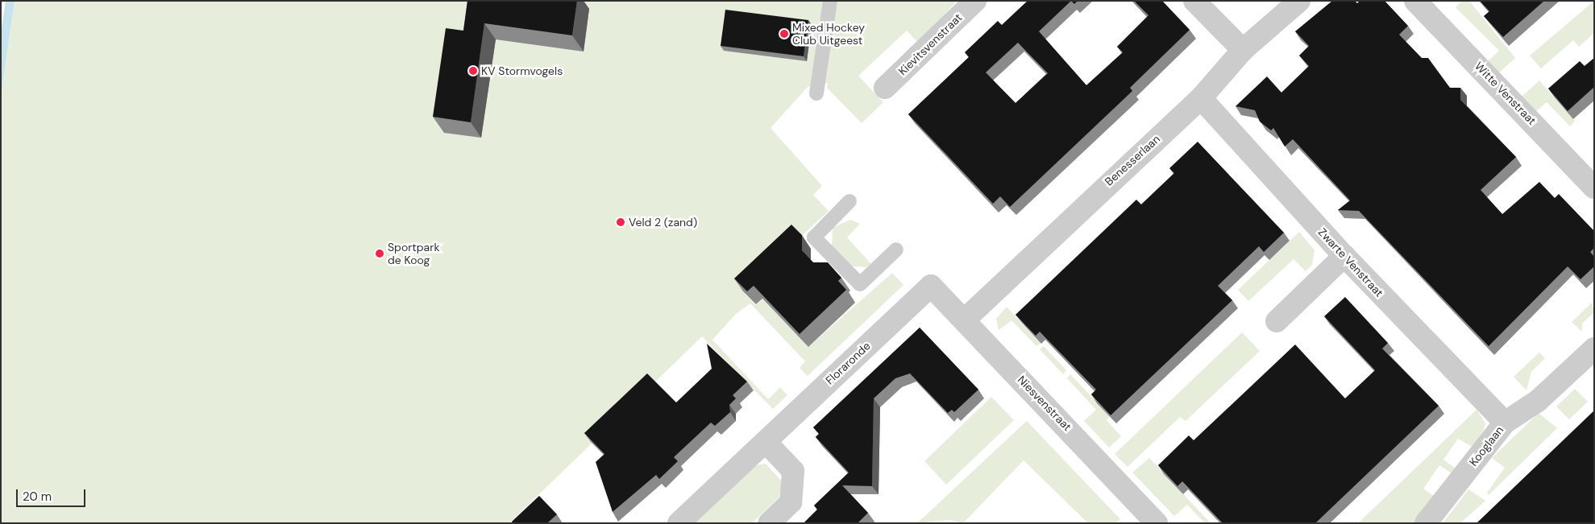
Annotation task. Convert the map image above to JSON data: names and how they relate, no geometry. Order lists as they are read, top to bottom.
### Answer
{
  "streets": {
    "street": [
      "Kievitsvenstraat",
      "Witte Venstraat",
      "Benesserlaan",
      "Zwarte Venstraat",
      "Floraronde",
      "Niesvenstraat",
      "Kooglaan"
    ]
  },
  "crossings": [
    ["Benesserlaan", "Zwarte Venstraat"],
    ["Benesserlaan", "Niesvenstraat"],
    ["Zwarte Venstraat", "Kooglaan"],
    ["Floraronde", "Niesvenstraat"]
  ],
  "places": [
    "Mixed Hockey Club Uitgeest",
    "KV Stormvogels",
    "Veld 2 (zand)",
    "Sportpark de Koog"
  ],
  "scale_bar": "20 m"
}
